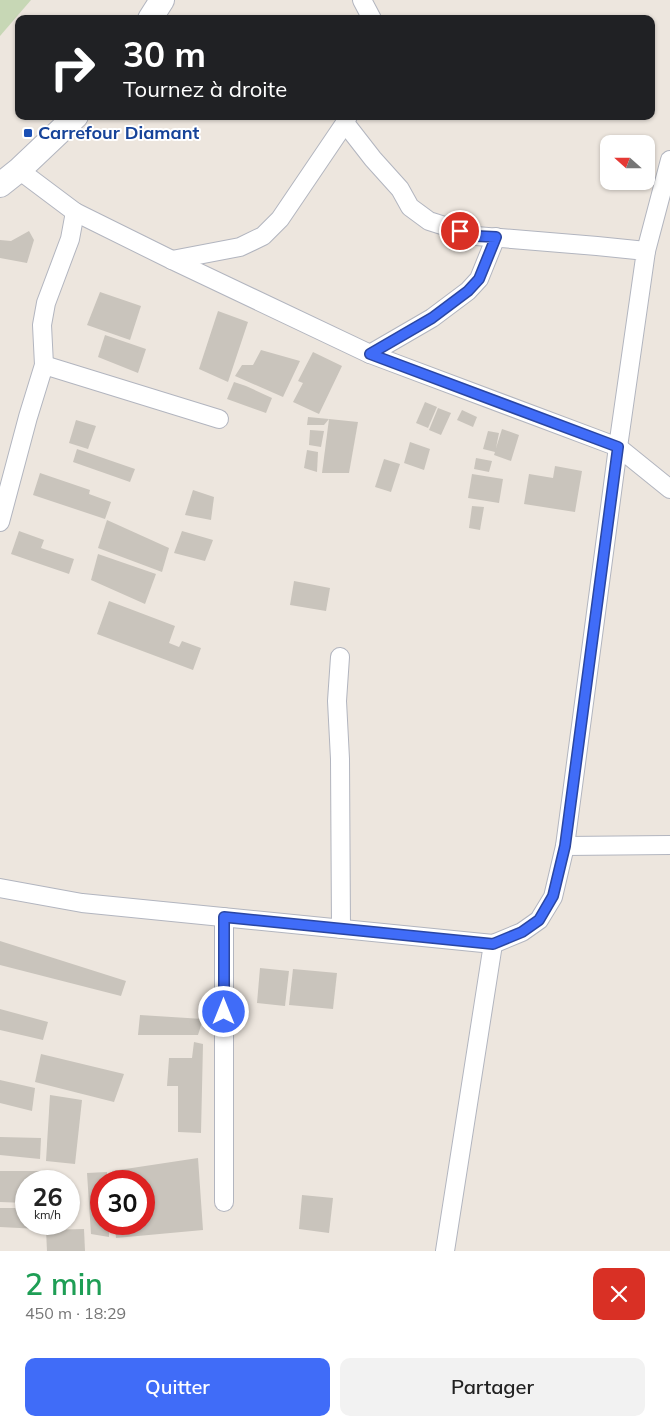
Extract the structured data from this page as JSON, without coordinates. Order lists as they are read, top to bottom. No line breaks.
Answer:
{"places":{"transit":["Carrefour Diamant"]},"north":"left","page":{"turn":["30 m","Tournez à droite"],"speed":"26 km/h","limit":"30","heading":["2 min","450 m · 18:29"],"buttons":["Quitter","Partager"]}}
